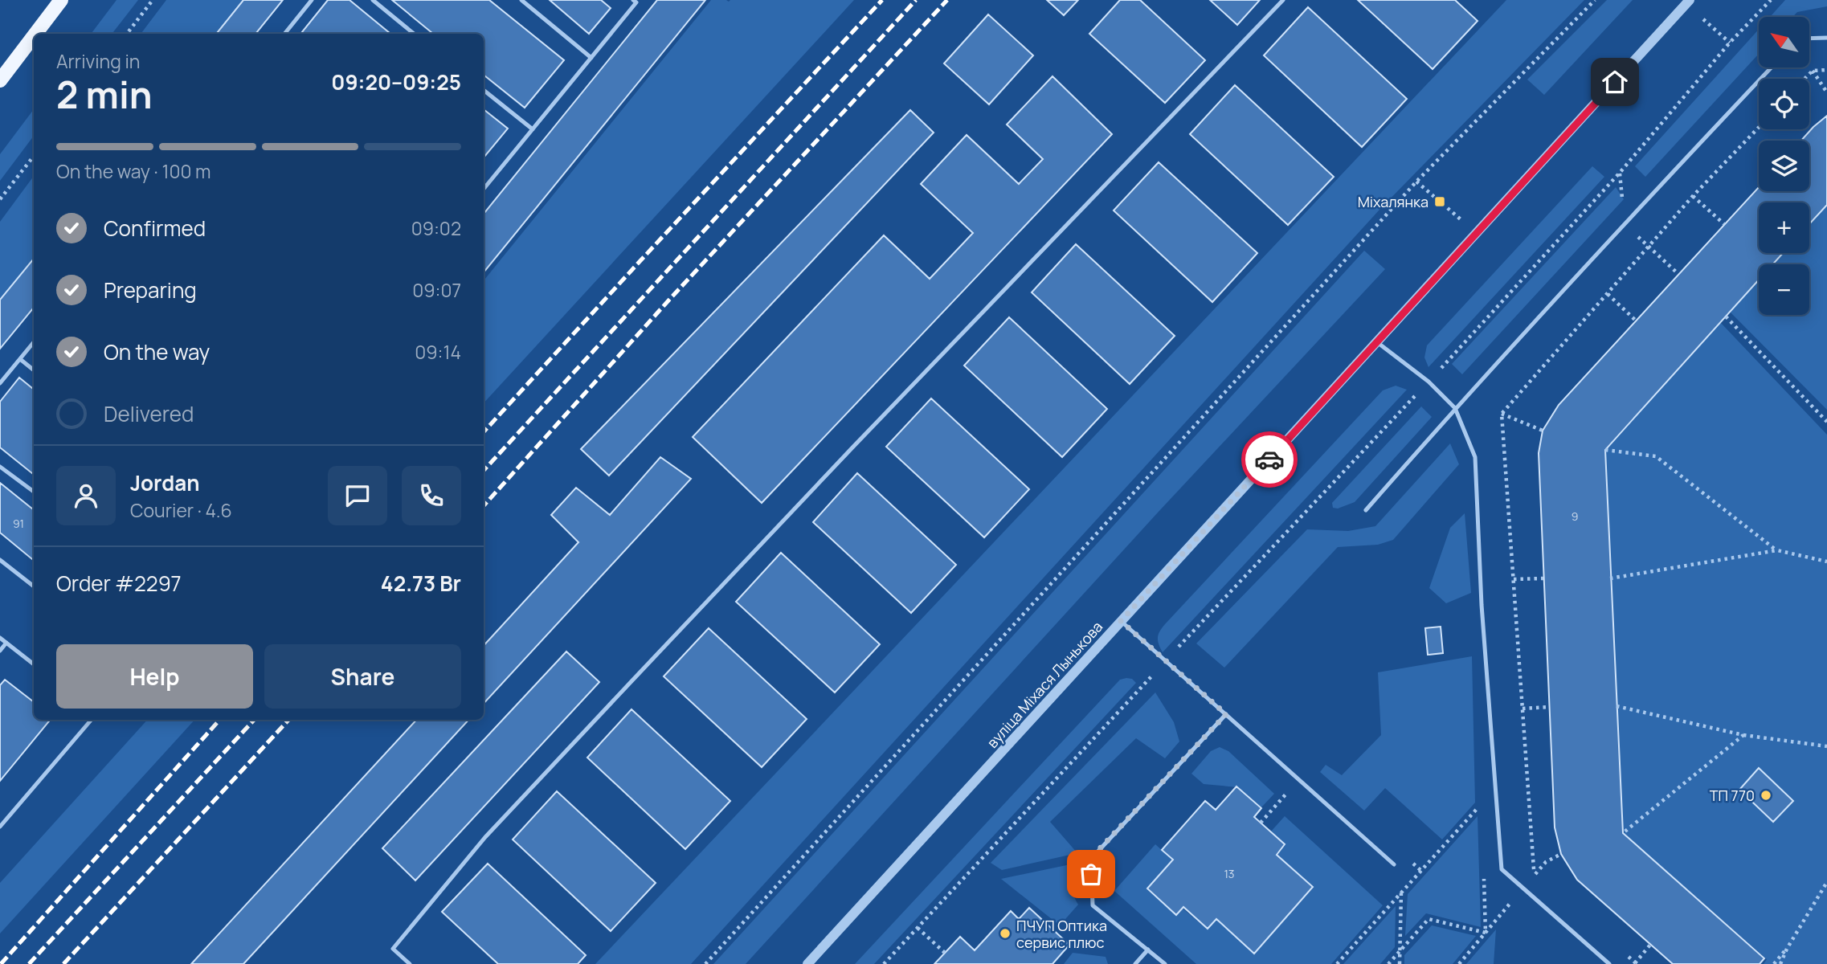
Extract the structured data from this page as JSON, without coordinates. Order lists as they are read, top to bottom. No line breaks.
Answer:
{"streets":{"street":["вуліца Міхася Лынькова"]},"places":{"transit":["Міхалянка"],"other":["ТП 770","ПЧУП Оптика сервис плюс"]},"house_numbers":["9","91","13"],"north":"top left","page":{"map_buttons":["+","−"],"heading":["2 min","Arriving in","09:20–09:25"],"panel":["Jordan","Courier · 4.6","Order #2297","42.73 Br"],"bar":"On the way · 100 m","list":[["Confirmed","09:02"],["Preparing","09:07"],["On the way","09:14"],"Delivered"],"buttons":["Help","Share"]}}
